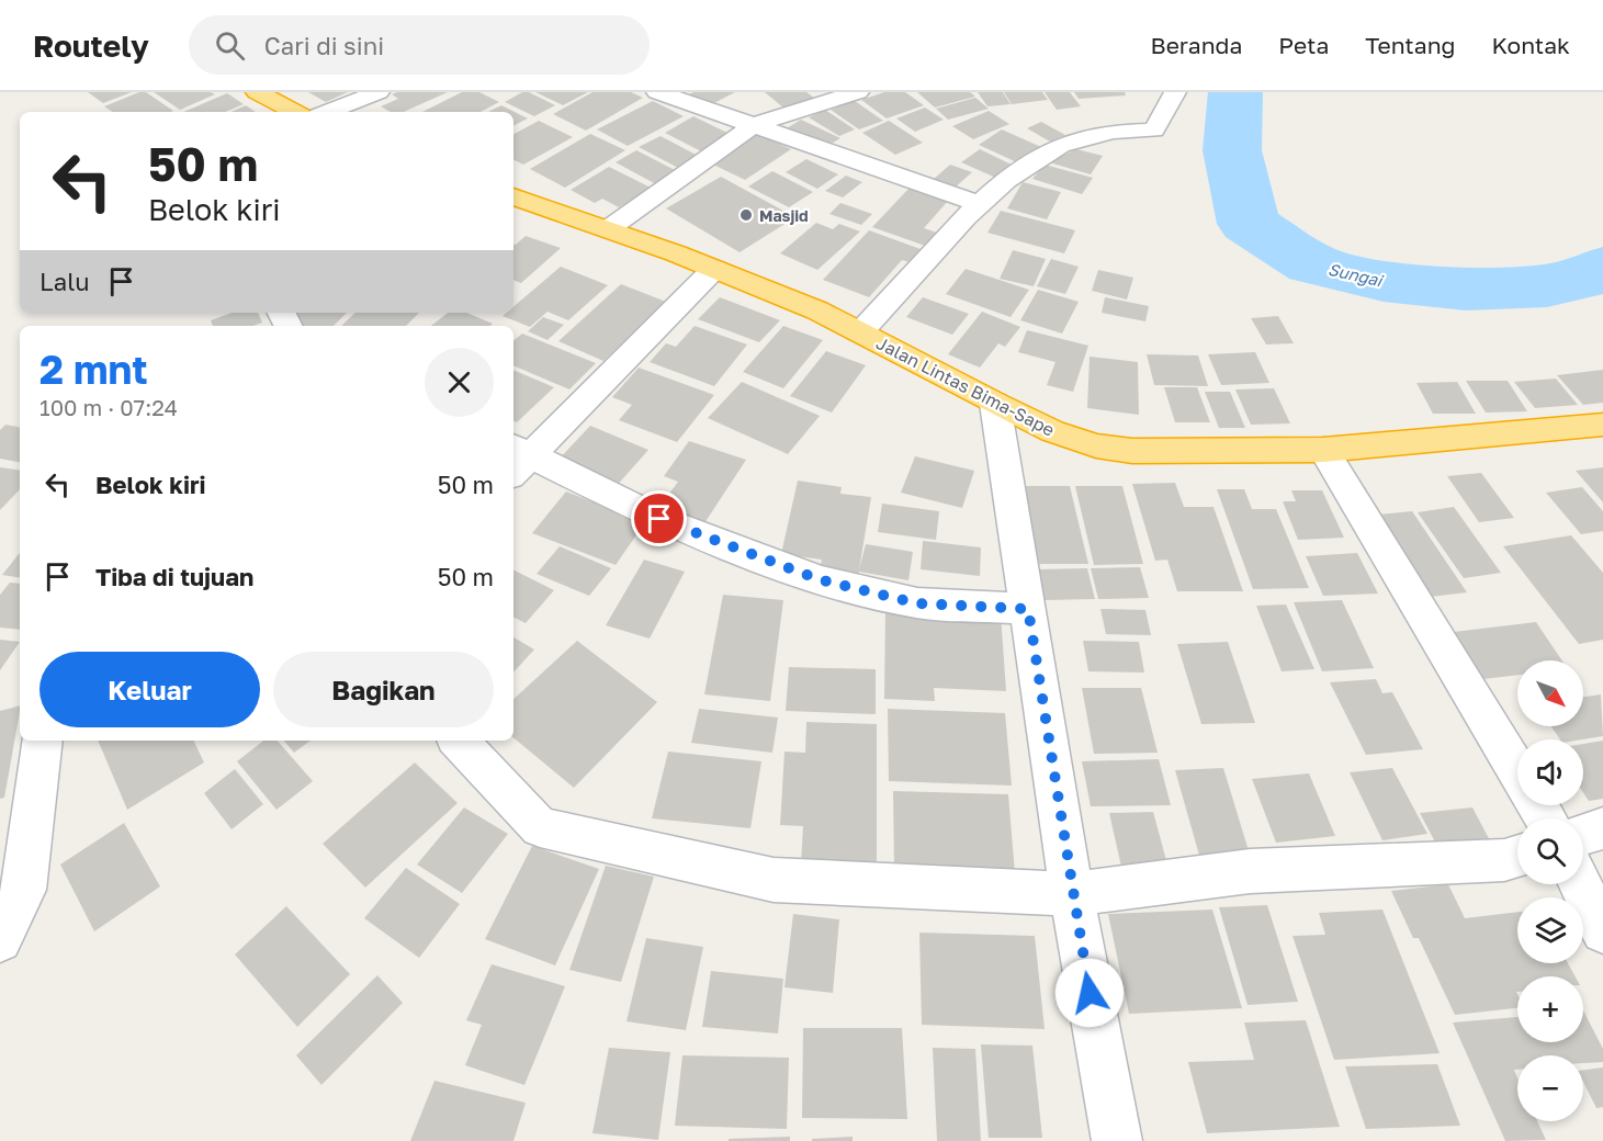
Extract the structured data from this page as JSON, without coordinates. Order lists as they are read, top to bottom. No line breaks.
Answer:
{"streets":{"highway":["Jalan Lintas Bima-Sape"]},"water":["Sungai"],"places":["Masjid"],"north":"bottom right","page":{"header":"Routely","search":"Cari di sini","nav":["Beranda","Peta","Tentang","Kontak"],"turn":["50 m","Belok kiri"],"then":"Lalu","heading":["2 mnt","100 m · 07:24"],"list":[{"name":"Belok kiri","value":"50 m"},{"name":"Tiba di tujuan","value":"50 m"}],"buttons":["Keluar","Bagikan"],"map_buttons":["+","−"]}}
